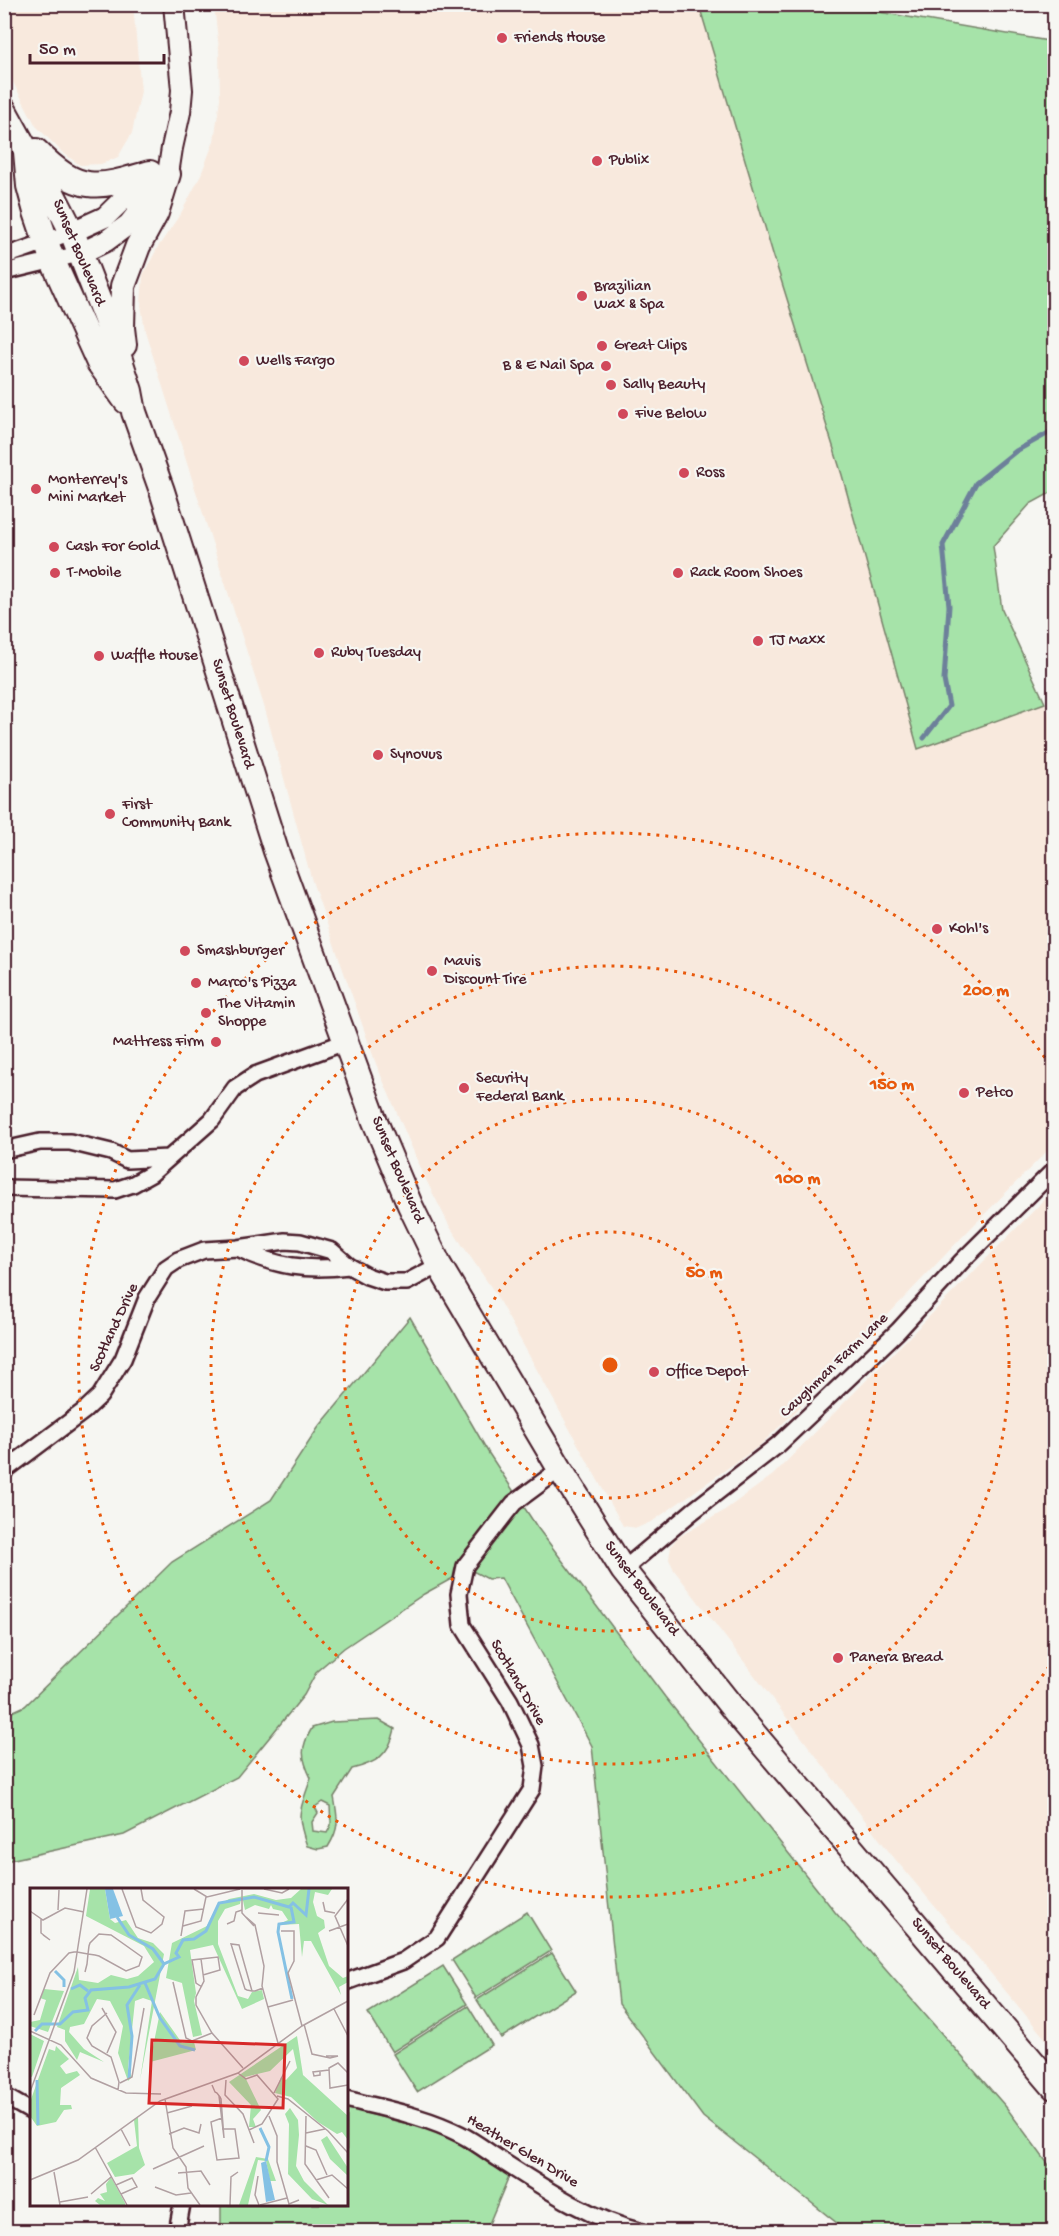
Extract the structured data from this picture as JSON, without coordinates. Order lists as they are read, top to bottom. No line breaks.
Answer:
{"streets":{"main road":["Sunset Boulevard"],"street":["Scotland Drive","Caughman Farm Lane","Heather Glen Drive"]},"crossings":[["Sunset Boulevard","Scotland Drive"],["Sunset Boulevard","Caughman Farm Lane"]],"places":["Friends House","Publix","Brazilian Wax & Spa","Great Clips","Wells Fargo","B & E Nail Spa","Sally Beauty","Five Below","Ross","Monterrey's Mini Market","Cash For Gold","T-Mobile","Rack Room Shoes","TJ Maxx","Ruby Tuesday","Waffle House","Synovus","First Community Bank","Kohl's","Smashburger","Mavis Discount Tire","Marco's Pizza","The Vitamin Shoppe","Mattress Firm","Security Federal Bank","Petco","Office Depot","Panera Bread"],"scale_bar":"50 m","rings":["200 m","150 m","100 m","50 m"]}
